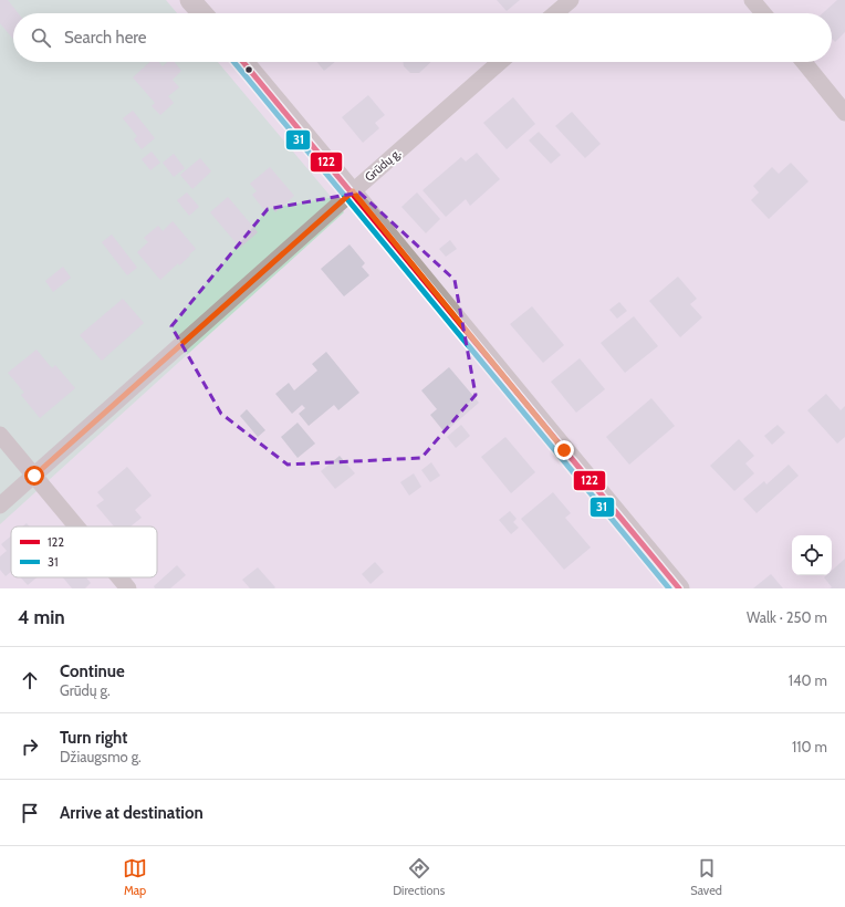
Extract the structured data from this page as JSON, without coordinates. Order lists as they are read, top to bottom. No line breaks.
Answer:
{"streets":{"street":["Grūdų g."]},"lines":["transit line 122","transit line 31"],"legend":["122","31"],"page":{"search":"Search here","heading":["4 min","Walk · 250 m"],"list":[["Continue","Grūdų g.","140 m"],["Turn right","Džiaugsmo g.","110 m"],"Arrive at destination"],"nav":["Map","Directions","Saved"]}}
